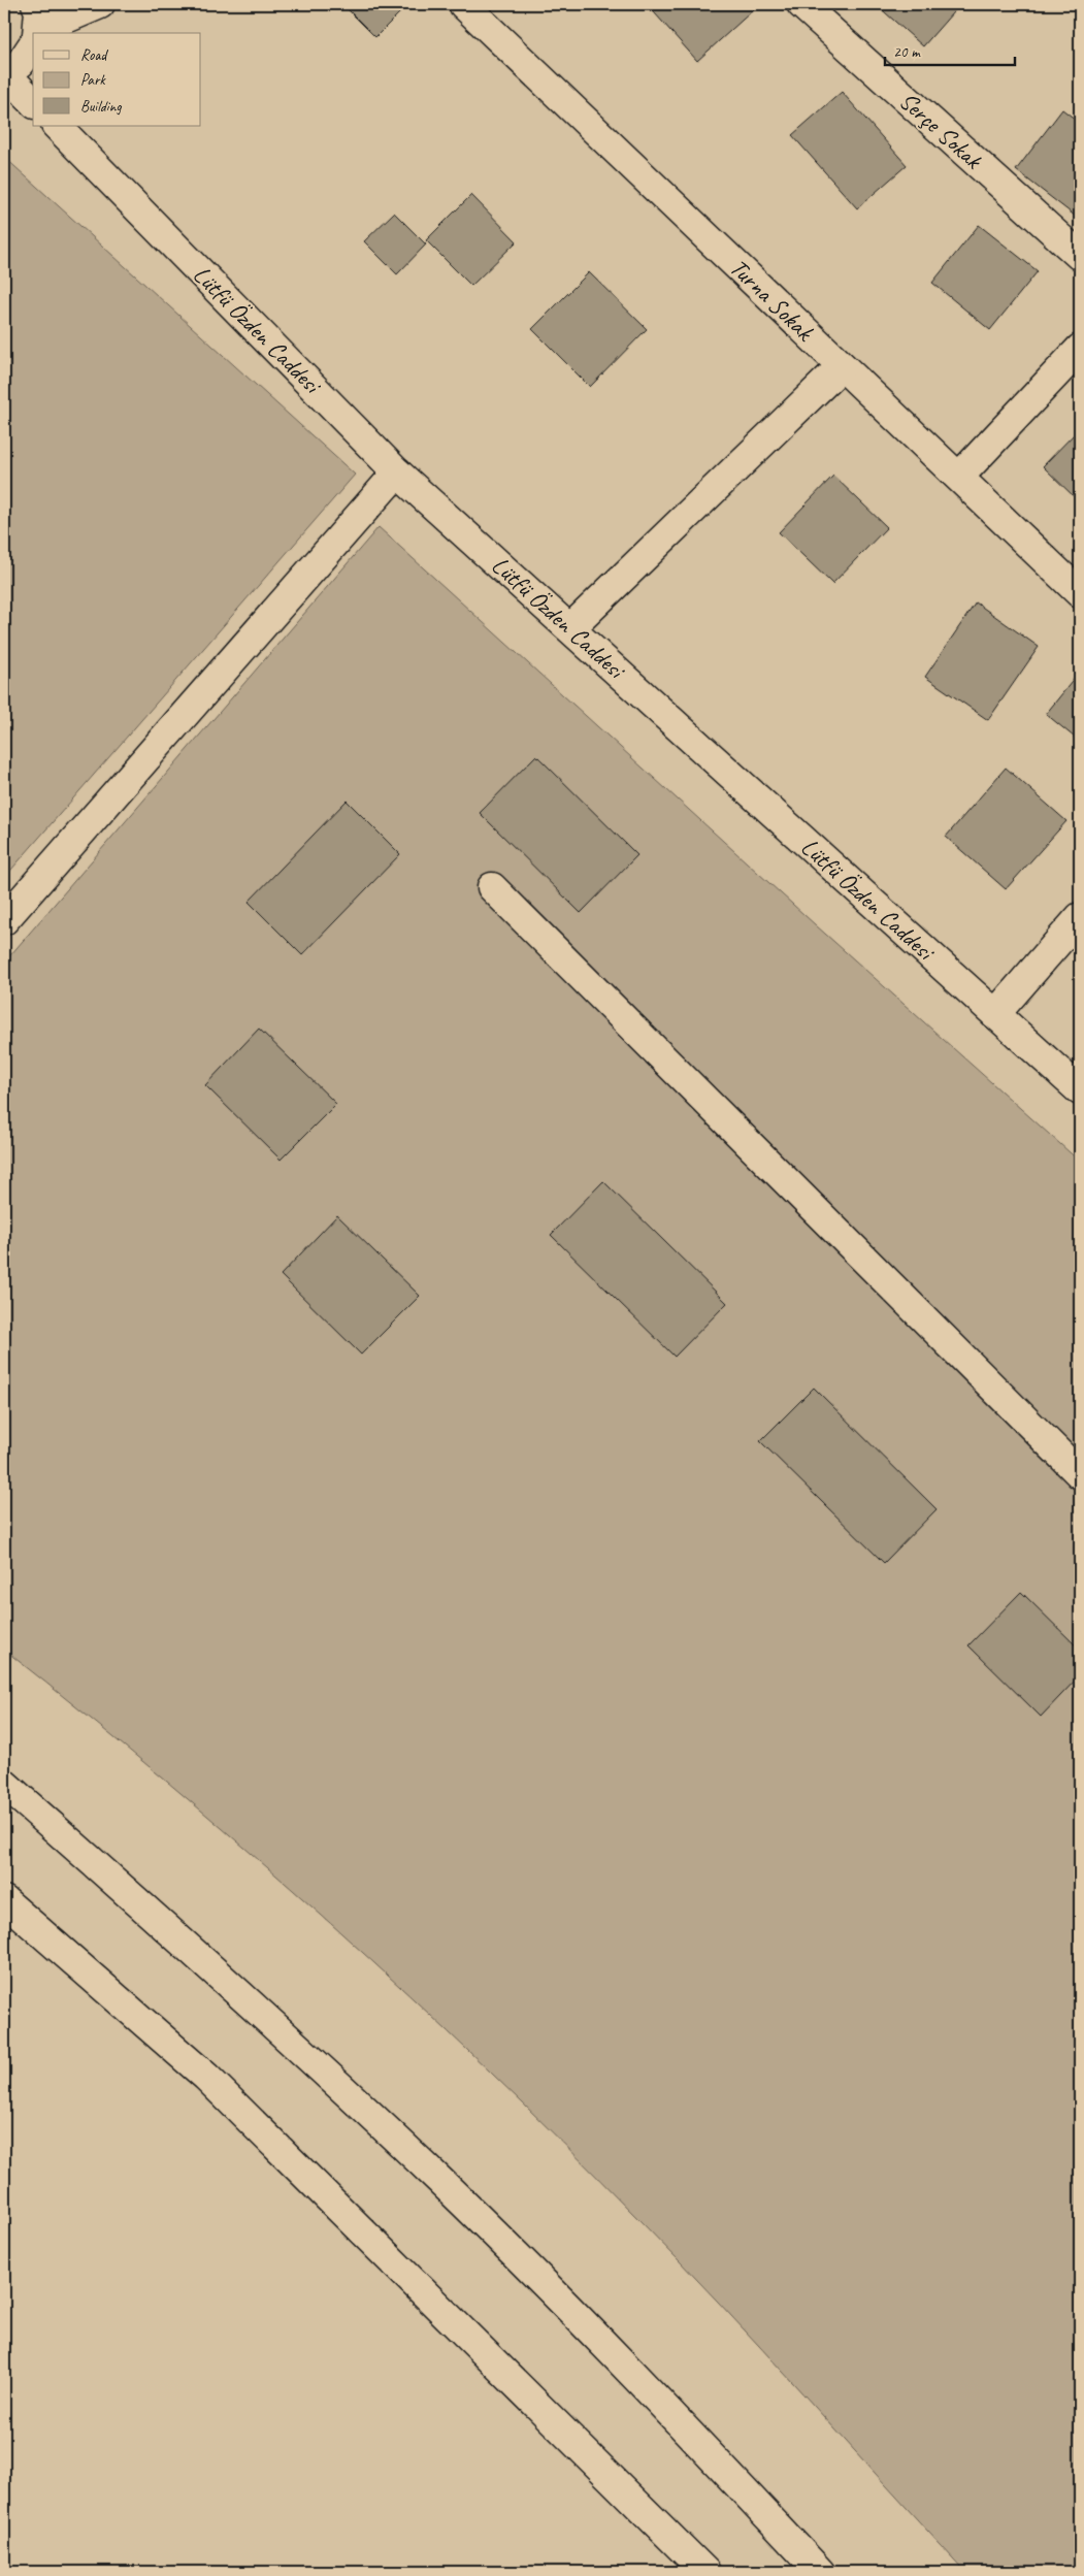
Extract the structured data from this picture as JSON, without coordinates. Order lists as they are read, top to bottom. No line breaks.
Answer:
{"streets":{"street":["Serçe Sokak","Turna Sokak","Lütfü Özden Caddesi"]},"legend":["Road","Park","Building"],"scale_bar":"20 m"}
